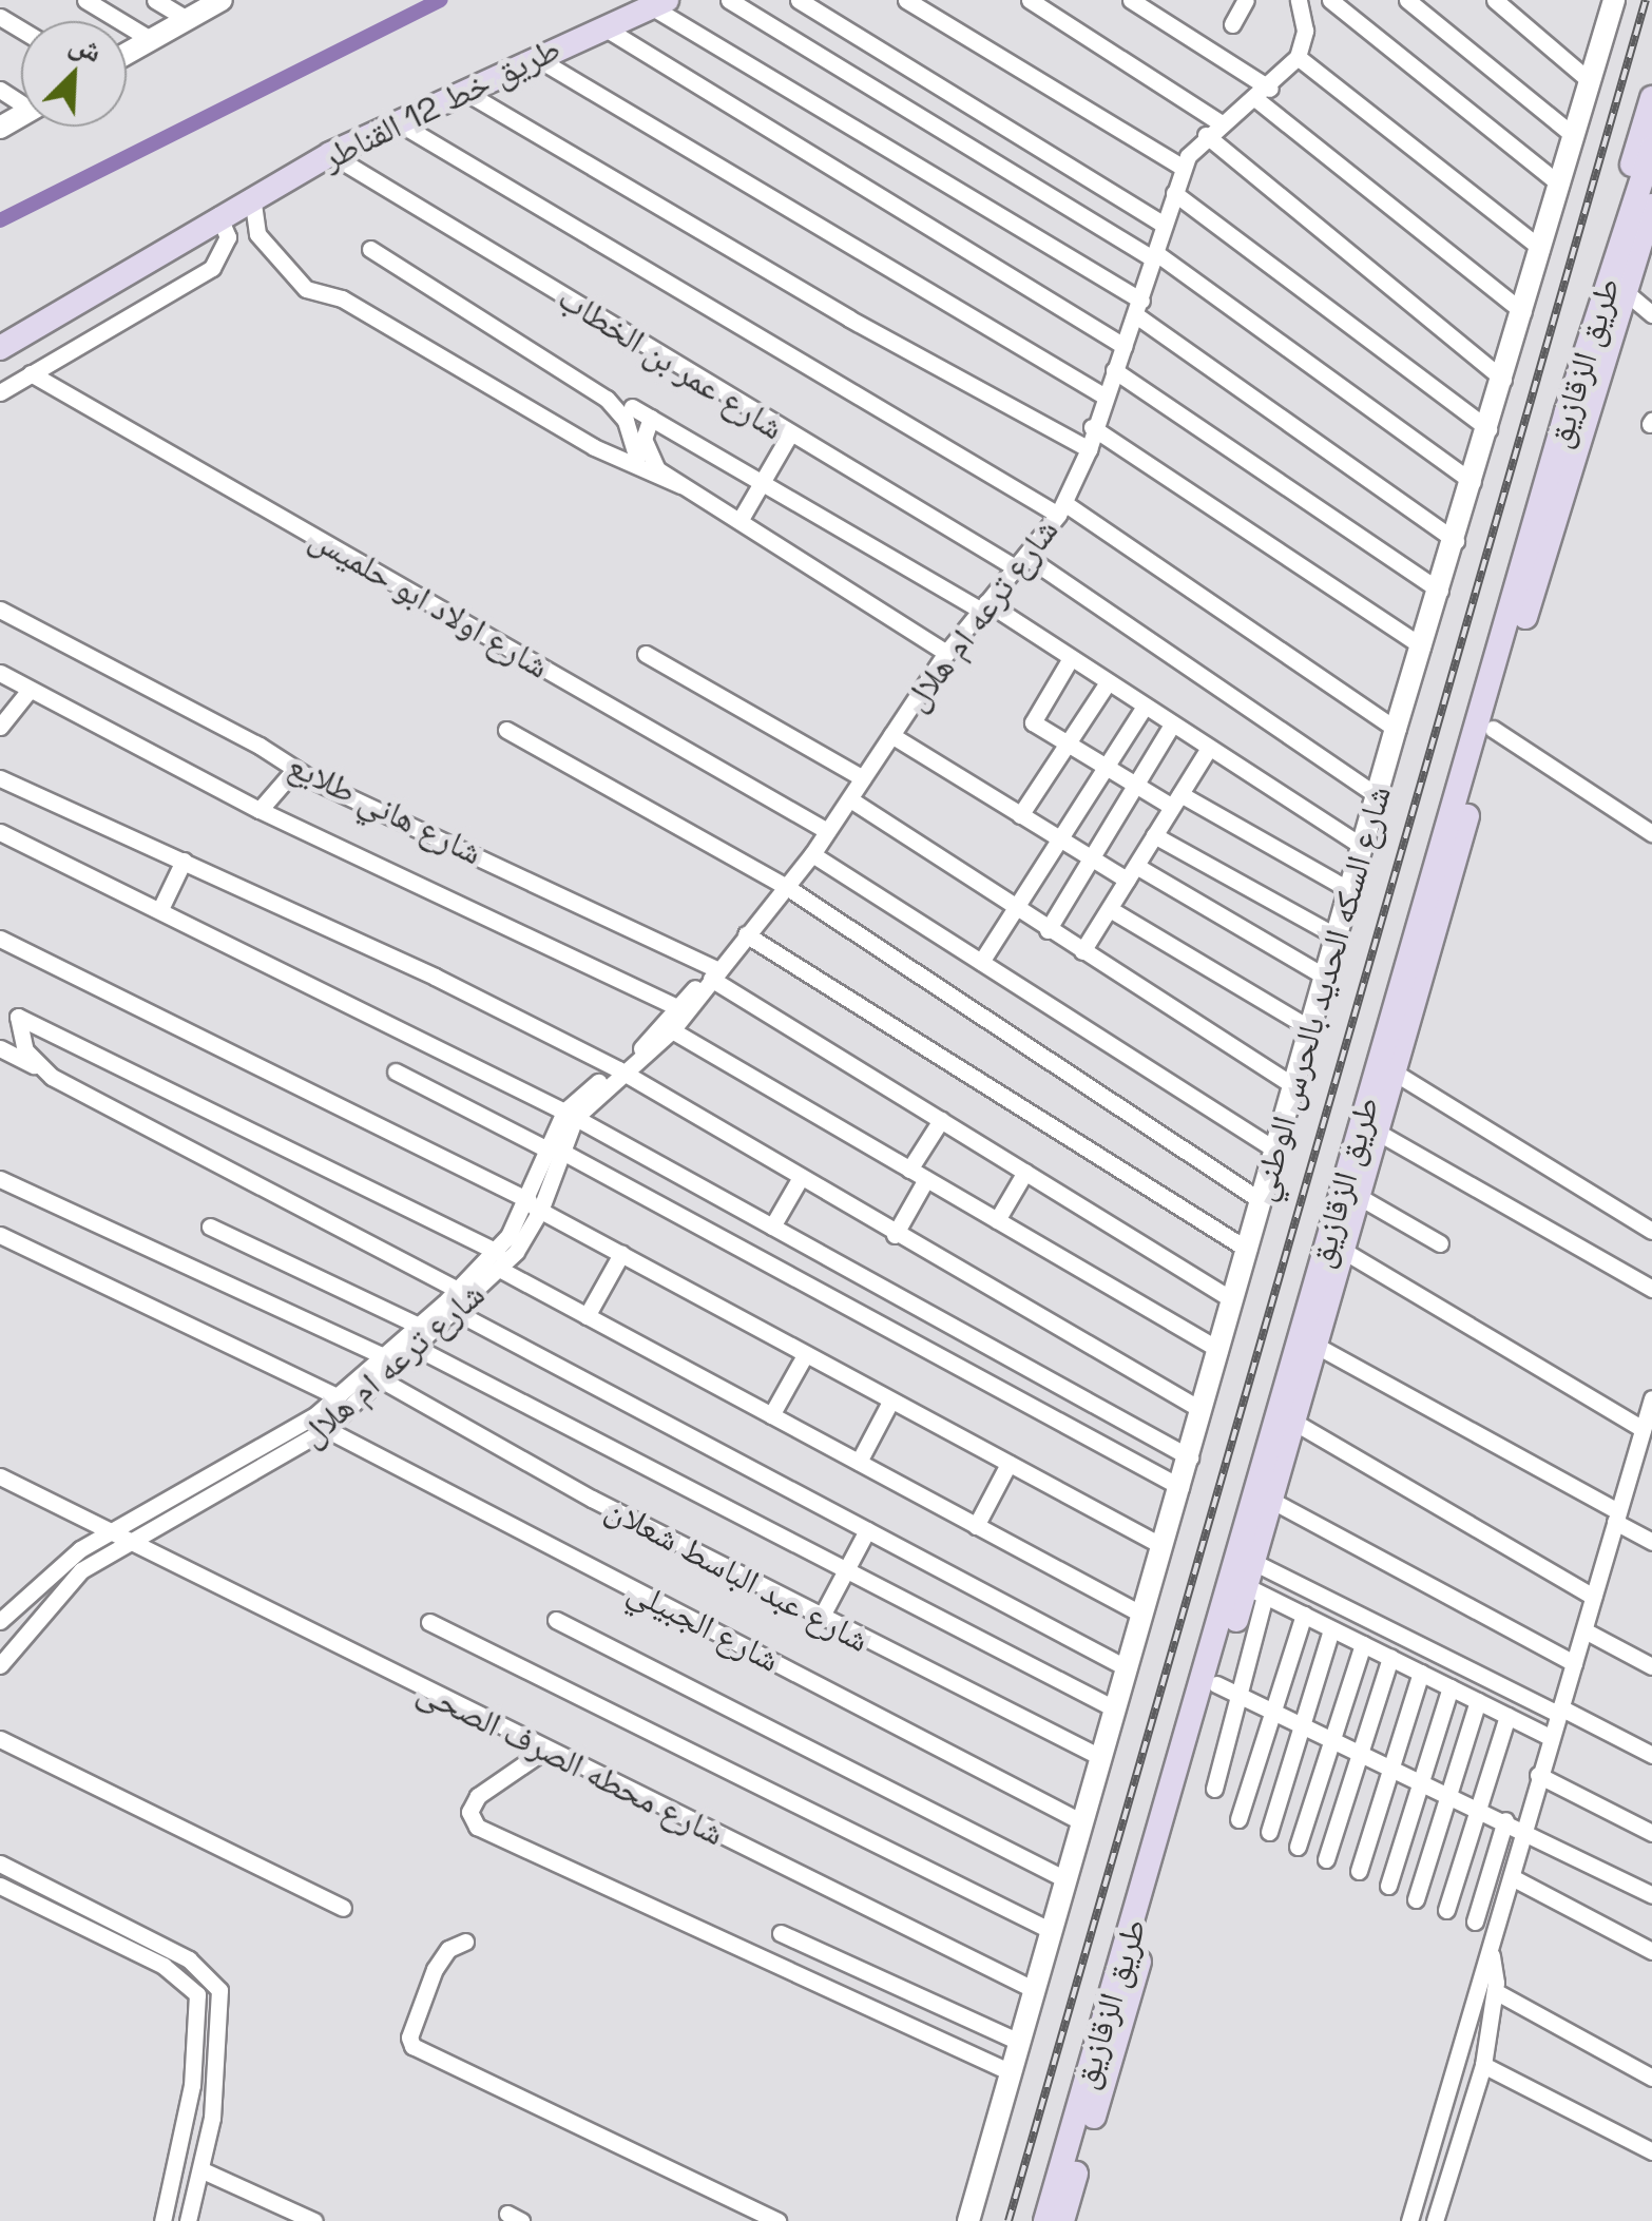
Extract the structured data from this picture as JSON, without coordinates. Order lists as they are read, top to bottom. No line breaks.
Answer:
{"streets":{"main road":["طريق خط 12 القناطر","طريق الزقازيق"],"street":["شارع عمر بن الخطاب","شارع اولاد ابو حلميس","شارع ترعه ام هلال","شارع هاني طلايع","شارع السكه الحديد بالحرس الوطني","شارع عبد الباسط شعلان","شارع الجبيلي","شارع محطه الصرف الصحى"]},"crossings":[["طريق خط 12 القناطر","شارع عمر بن الخطاب"],["شارع عمر بن الخطاب","شارع ترعه ام هلال"],["شارع عمر بن الخطاب","شارع السكه الحديد بالحرس الوطني"],["شارع اولاد ابو حلميس","شارع ترعه ام هلال"],["شارع ترعه ام هلال","شارع هاني طلايع"],["شارع ترعه ام هلال","شارع عبد الباسط شعلان"],["شارع ترعه ام هلال","شارع الجبيلي"],["شارع ترعه ام هلال","شارع محطه الصرف الصحى"],["شارع هاني طلايع","شارع السكه الحديد بالحرس الوطني"],["شارع السكه الحديد بالحرس الوطني","شارع عبد الباسط شعلان"],["شارع السكه الحديد بالحرس الوطني","شارع الجبيلي"],["شارع السكه الحديد بالحرس الوطني","شارع محطه الصرف الصحى"]],"north":"top right"}
